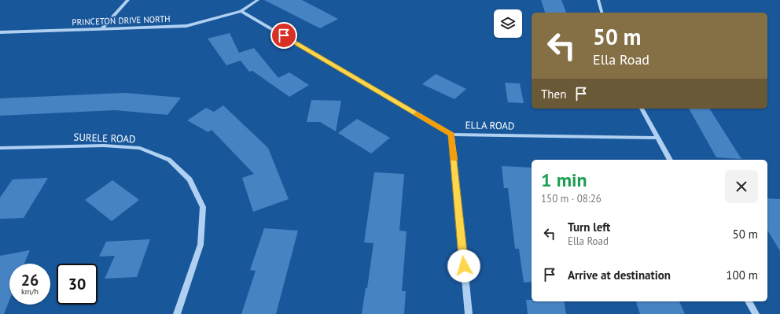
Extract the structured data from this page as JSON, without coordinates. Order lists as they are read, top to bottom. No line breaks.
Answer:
{"streets":{"street":["PRINCETON DRIVE NORTH","ELLA ROAD","SURELE ROAD"]},"crossings":[["PRINCETON DRIVE NORTH","ELLA ROAD"]],"page":{"turn":["50 m","Ella Road"],"then":"Then","heading":["1 min","150 m · 08:26"],"list":[{"name":"Turn left","note":"Ella Road","value":"50 m"},{"name":"Arrive at destination","value":"100 m"}],"speed":"26 km/h","limit":"30"}}
